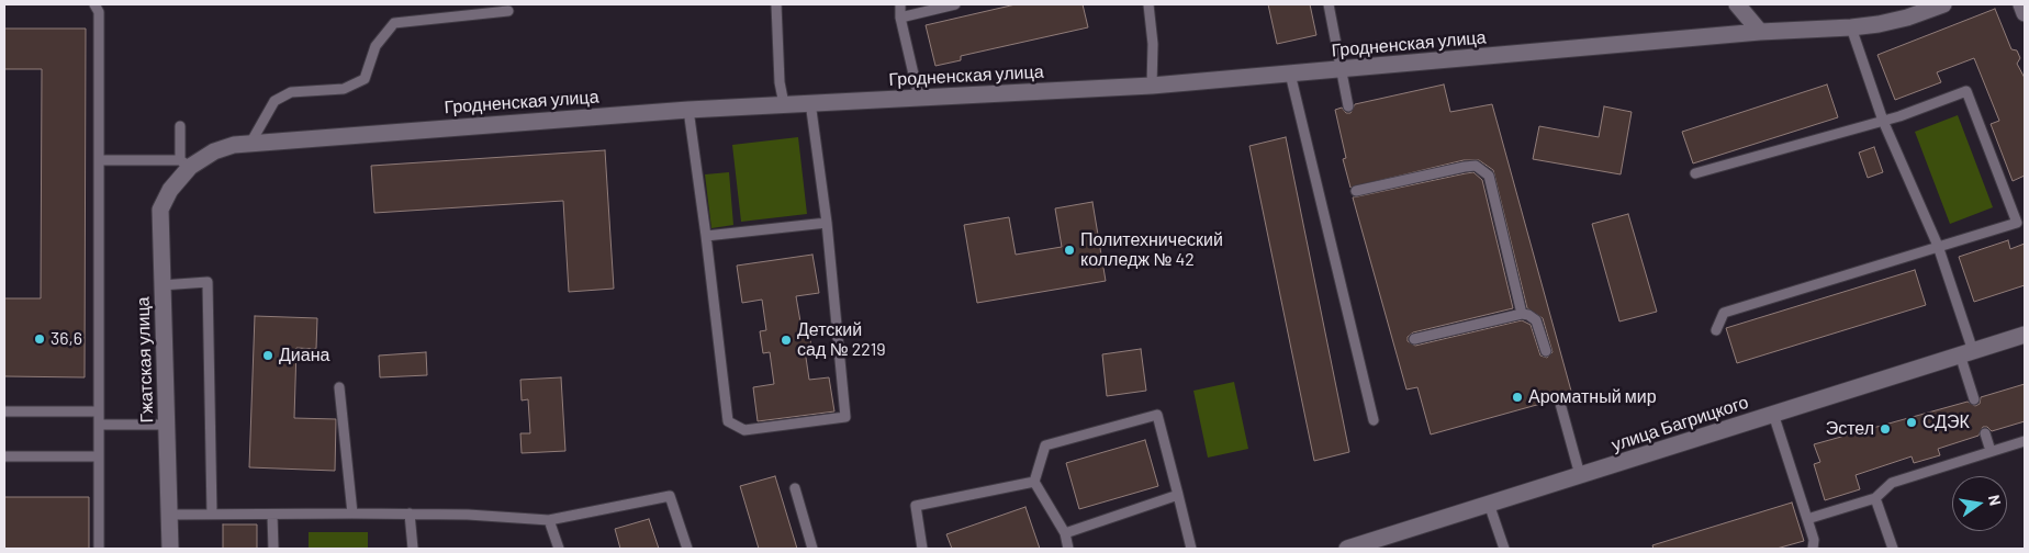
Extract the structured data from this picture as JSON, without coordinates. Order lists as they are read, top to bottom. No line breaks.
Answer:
{"streets":{"street":["Гродненская улица","Гжатская улица","улица Багрицкого"]},"crossings":[["Гродненская улица","Гжатская улица"]],"places":["Политехнический колледж № 42","36,6","Детский сад № 2219","Диана","Ароматный мир","СДЭК","Эстел"],"north":"right"}
